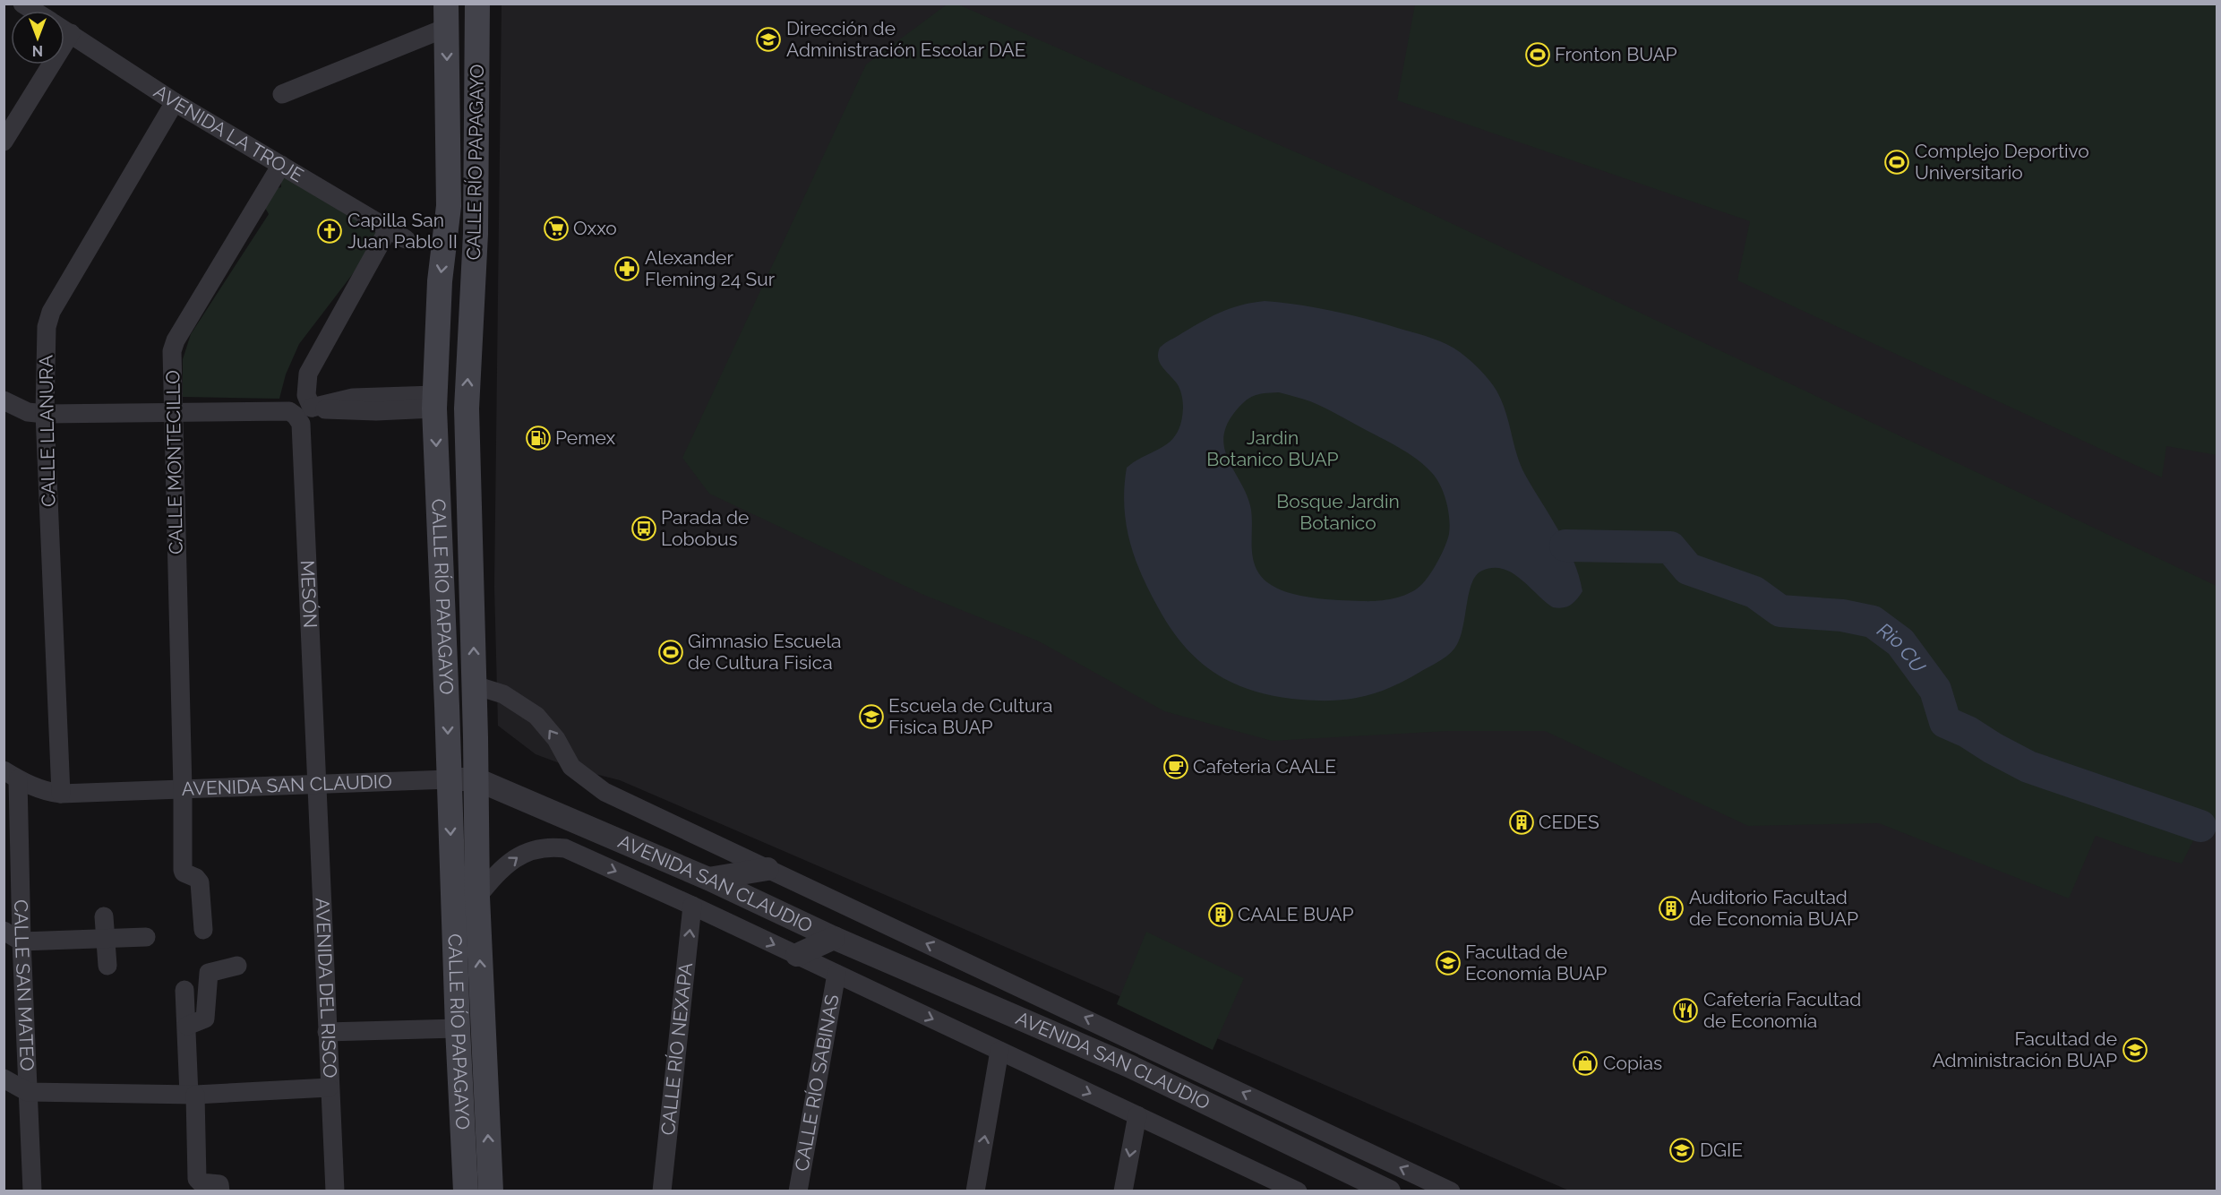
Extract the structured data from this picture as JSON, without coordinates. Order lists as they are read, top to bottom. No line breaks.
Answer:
{"streets":{"main road":["CALLE RÍO PAPAGAYO"],"street":["AVENIDA LA TROJE","CALLE LLANURA","CALLE MONTECILLO","MESÓN","AVENIDA SAN CLAUDIO","CALLE SAN MATEO","AVENIDA DEL RISCO","CALLE RÍO NEXAPA","CALLE RÍO SABINAS"]},"crossings":[["AVENIDA LA TROJE","CALLE LLANURA"],["AVENIDA LA TROJE","CALLE MONTECILLO"],["CALLE RÍO PAPAGAYO","AVENIDA SAN CLAUDIO"],["CALLE LLANURA","AVENIDA SAN CLAUDIO"],["CALLE MONTECILLO","MESÓN"],["CALLE MONTECILLO","AVENIDA SAN CLAUDIO"],["MESÓN","AVENIDA SAN CLAUDIO"],["MESÓN","AVENIDA DEL RISCO"],["AVENIDA SAN CLAUDIO","CALLE SAN MATEO"],["AVENIDA SAN CLAUDIO","AVENIDA DEL RISCO"],["AVENIDA SAN CLAUDIO","CALLE RÍO NEXAPA"],["AVENIDA SAN CLAUDIO","CALLE RÍO SABINAS"]],"one_way":["CALLE RÍO NEXAPA"],"water":["Rio CU"],"parks":["Jardin Botanico BUAP","Bosque Jardin Botanico"],"places":{"school or university":["Dirección de Administración Escolar DAE","Escuela de Cultura Fisica BUAP","Facultad de Economía BUAP","Facultad de Administración BUAP","DGIE"],"sports":["Fronton BUAP","Complejo Deportivo Universitario","Gimnasio Escuela de Cultura Fisica"],"supermarket":["Oxxo"],"church":["Capilla San Juan Pablo II"],"pharmacy":["Alexander Fleming 24 Sur"],"fuel station":["Pemex"],"bus stop":["Parada de Lobobus"],"cafe":["Cafeteria CAALE"],"building":["CEDES","Auditorio Facultad de Economia BUAP","CAALE BUAP"],"restaurant":["Cafetería Facultad de Economía"],"shop":["Copias"]},"north":"bottom"}
